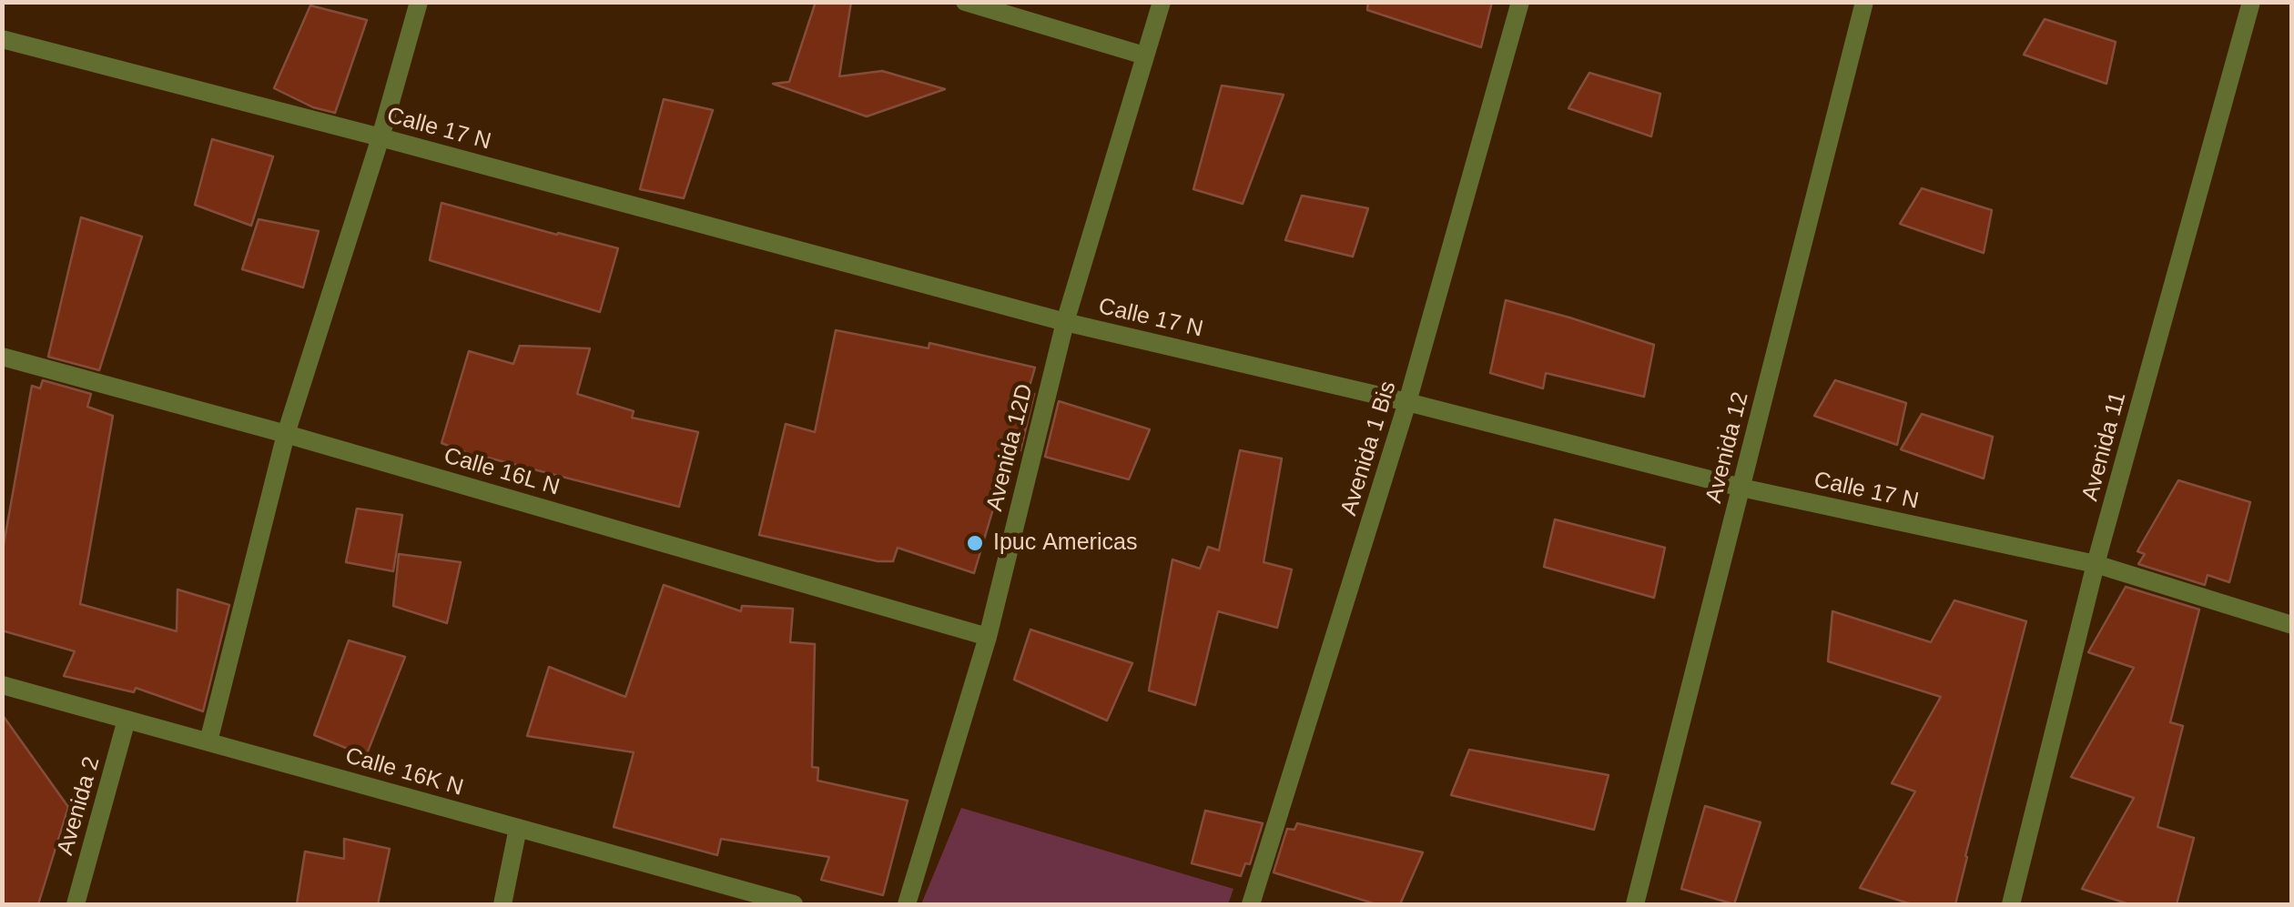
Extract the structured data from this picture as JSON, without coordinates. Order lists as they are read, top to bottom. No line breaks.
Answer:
{"streets":{"street":["Calle 17 N","Avenida 11","Avenida 12D","Avenida 12","Avenida 1 Bis","Calle 16L N","Calle 16K N","Avenida 2"]},"crossings":[["Calle 17 N","Avenida 11"],["Calle 17 N","Avenida 12D"],["Calle 17 N","Avenida 12"],["Calle 17 N","Avenida 1 Bis"],["Avenida 12D","Calle 16L N"],["Calle 16K N","Avenida 2"]],"places":["Ipuc Americas"]}
